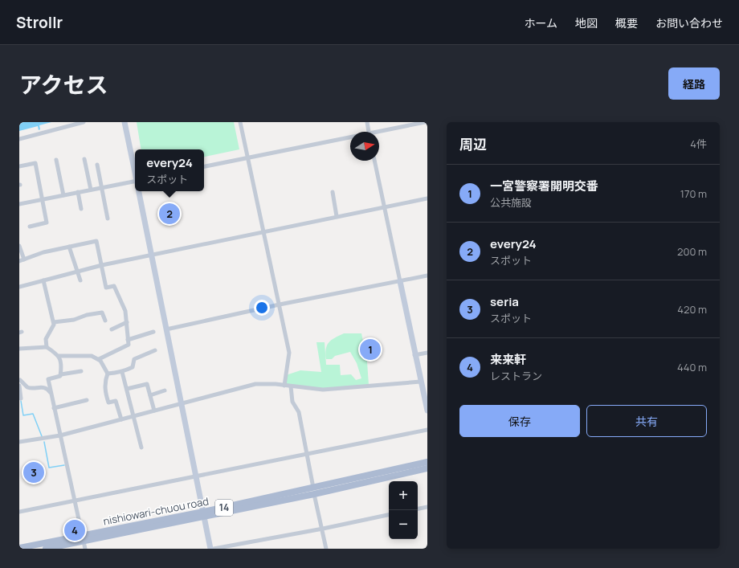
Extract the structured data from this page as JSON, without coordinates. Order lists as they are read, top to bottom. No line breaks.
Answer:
{"streets":{"main road":["14","nishiowari-chuou road"]},"north":"right","page":{"header":"Strollr","nav":["ホーム","地図","概要","お問い合わせ"],"title":"アクセス","buttons":["経路",["保存","共有"]],"heading":["周辺","4件"],"popup":["every24","スポット"],"list":[{"mark":"1","name":"一宮警察署開明交番","note":"公共施設","value":"170 m"},{"mark":"2","name":"every24","note":"スポット","value":"200 m"},{"mark":"3","name":"seria","note":"スポット","value":"420 m"},{"mark":"4","name":"来来軒","note":"レストラン","value":"440 m"}],"pins":["2","1","3","4"],"map_buttons":["+","−"]}}
